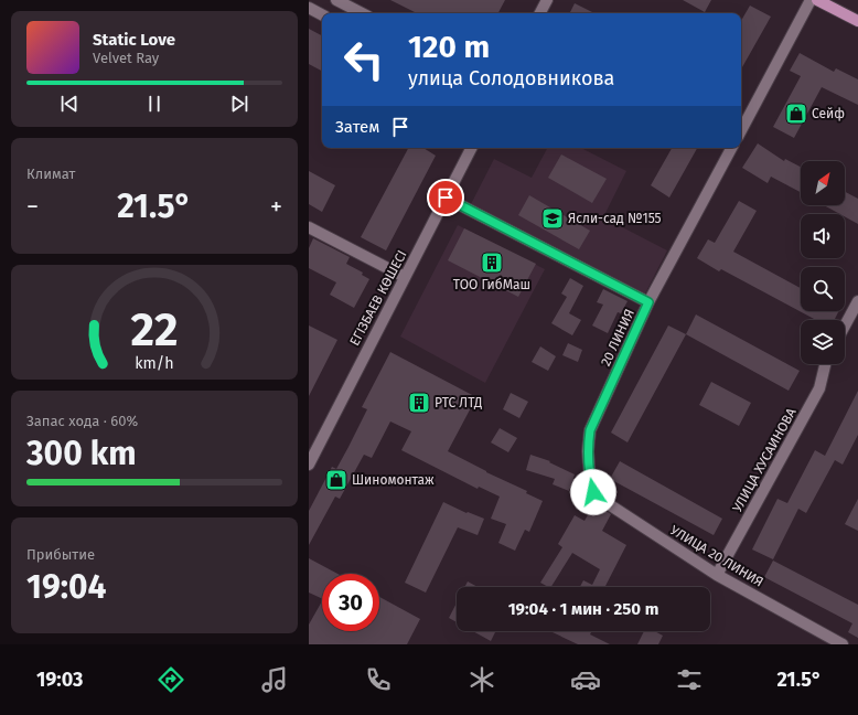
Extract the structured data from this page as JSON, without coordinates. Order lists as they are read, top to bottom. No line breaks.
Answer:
{"streets":{"street":["ЕГІЗБАЕВ КӨШЕСІ","20 ЛИНИЯ","УЛИЦА ХУСАИНОВА","УЛИЦА 20 ЛИНИЯ"]},"crossings":[["20 ЛИНИЯ","УЛИЦА 20 ЛИНИЯ"],["УЛИЦА ХУСАИНОВА","УЛИЦА 20 ЛИНИЯ"]],"places":{"shop":["Сейф","Шиномонтаж"],"school or university":["Ясли-сад №155"],"building":["ТОО ГибМаш","РТС ЛТД"]},"north":"top right","page":{"turn":["120 m","улица Солодовникова"],"song":["Static Love","Velvet Ray"],"then":"Затем","tile":["Климат",["Запас хода · 60%","300 km"],["Прибытие","19:04"]],"heat":["−","21.5°","+"],"limit":"30","trip":"19:04 · 1 мин · 250 m","tabs":["19:03","21.5°"],"gauge":["22","km/h"]}}
